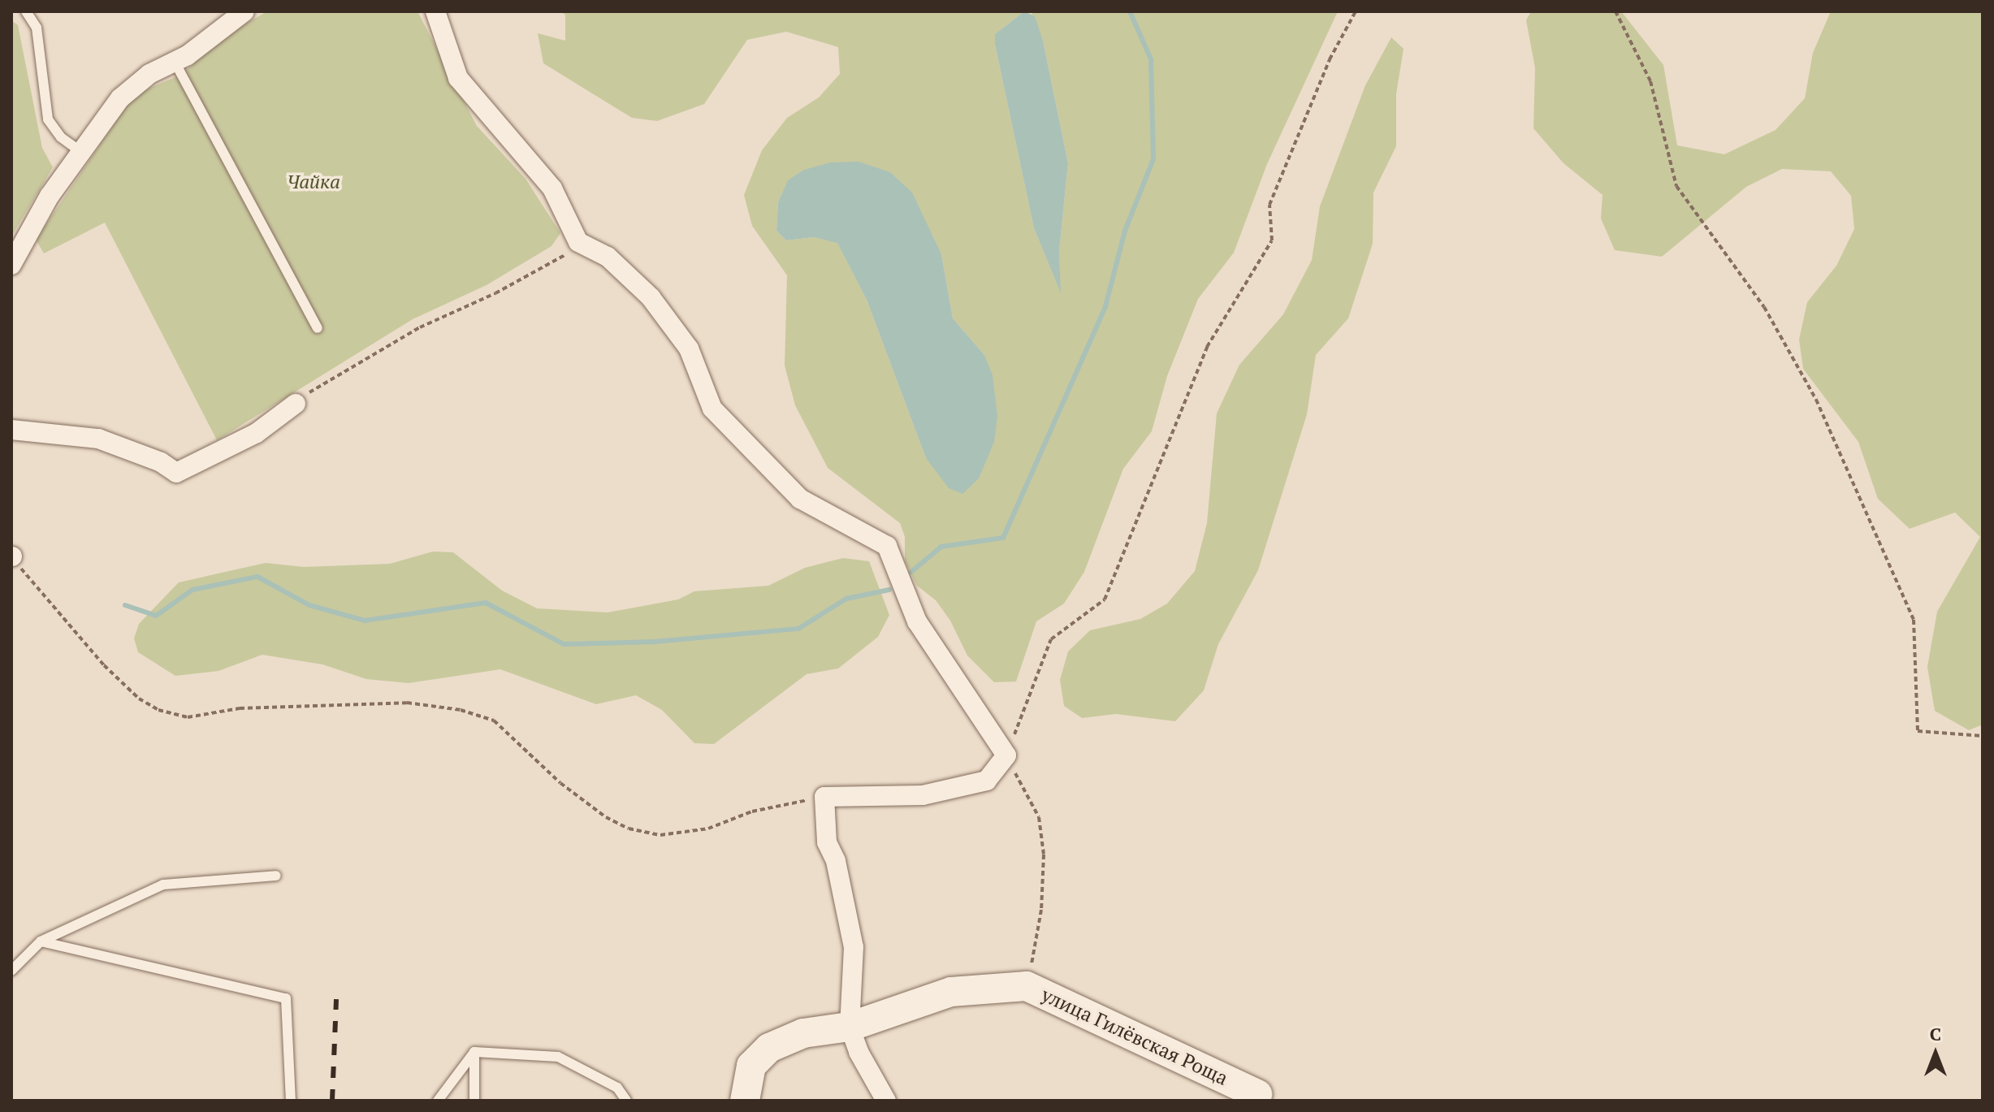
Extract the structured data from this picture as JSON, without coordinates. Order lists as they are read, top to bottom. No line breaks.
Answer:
{"streets":{"street":["улица Гилёвская Роща"]},"parks":["Чайка"],"north":"top"}
